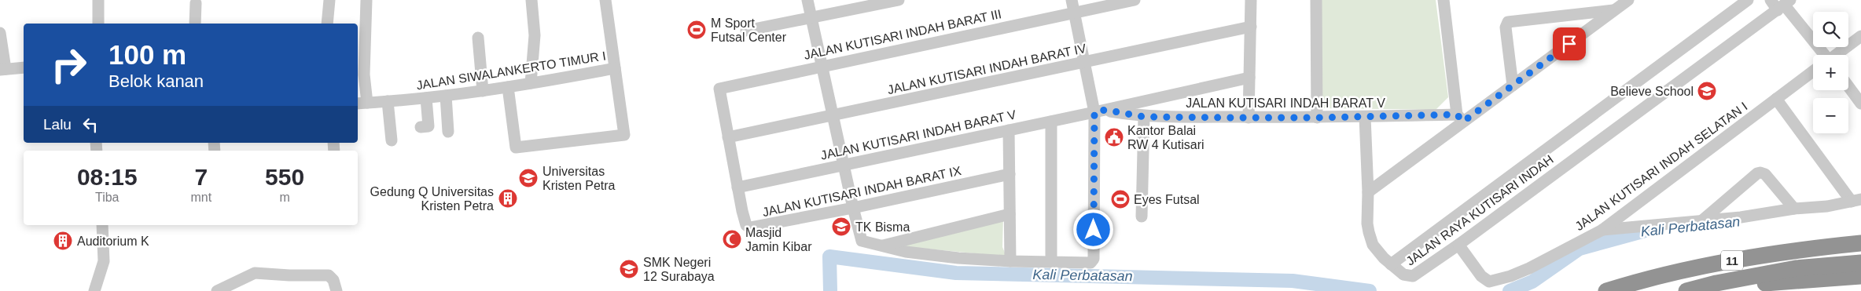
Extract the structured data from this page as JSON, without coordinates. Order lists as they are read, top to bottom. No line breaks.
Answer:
{"streets":{"highway":["11"],"street":["JALAN KUTISARI INDAH BARAT III","JALAN KUTISARI INDAH BARAT IV","JALAN SIWALANKERTO TIMUR I","JALAN KUTISARI INDAH BARAT V","JALAN KUTISARI INDAH SELATAN I","JALAN KUTISARI INDAH BARAT IX","JALAN RAYA KUTISARI INDAH"]},"crossings":[["JALAN KUTISARI INDAH BARAT III","JALAN KUTISARI INDAH BARAT IX"],["JALAN KUTISARI INDAH BARAT IV","JALAN KUTISARI INDAH BARAT IX"],["JALAN KUTISARI INDAH BARAT V","JALAN KUTISARI INDAH BARAT IX"],["JALAN KUTISARI INDAH SELATAN I","JALAN RAYA KUTISARI INDAH"]],"water":["Kali Perbatasan"],"places":{"sports":["M Sport Futsal Center","Eyes Futsal"],"school or university":["Believe School","Universitas Kristen Petra","TK Bisma","SMK Negeri 12 Surabaya"],"public building":["Kantor Balai RW 4 Kutisari"],"building":["Gedung Q Universitas Kristen Petra","Auditorium K"],"mosque":["Masjid Jamin Kibar"]},"page":{"map_buttons":["+","−"],"turn":["100 m","Belok kanan"],"then":"Lalu","eta":["08:15","Tiba","7","mnt","550","m"]}}
